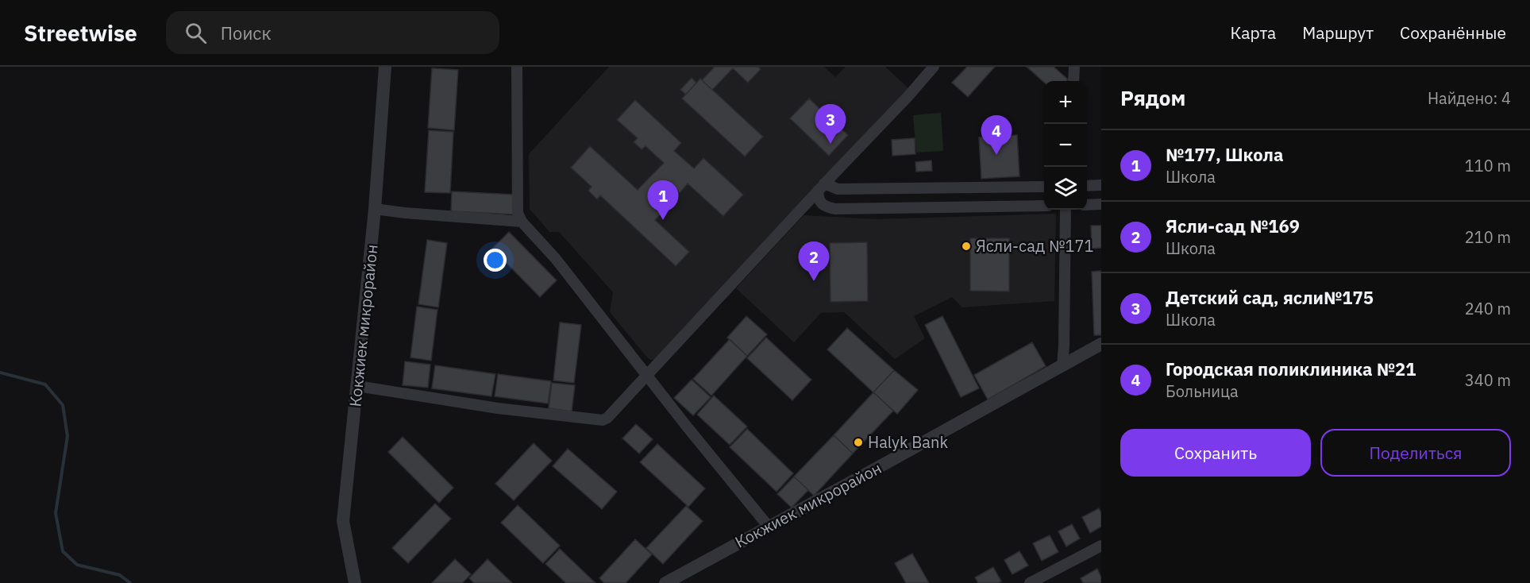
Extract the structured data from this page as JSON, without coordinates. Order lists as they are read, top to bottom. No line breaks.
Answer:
{"streets":{"street":["Кокжиек микрорайон"]},"places":["Ясли-сад №171","Halyk Bank"],"page":{"header":"Streetwise","search":"Поиск","nav":["Карта","Маршрут","Сохранённые"],"heading":["Рядом","Найдено: 4"],"map_buttons":["+","−"],"pins":["3","4","1","2"],"list":[{"mark":"1","name":"№177, Школа","note":"Школа","value":"110 m"},{"mark":"2","name":"Ясли-сад №169","note":"Школа","value":"210 m"},{"mark":"3","name":"Детский сад, ясли№175","note":"Школа","value":"240 m"},{"mark":"4","name":"Городская поликлиника №21","note":"Больница","value":"340 m"}],"buttons":["Сохранить","Поделиться"]}}
